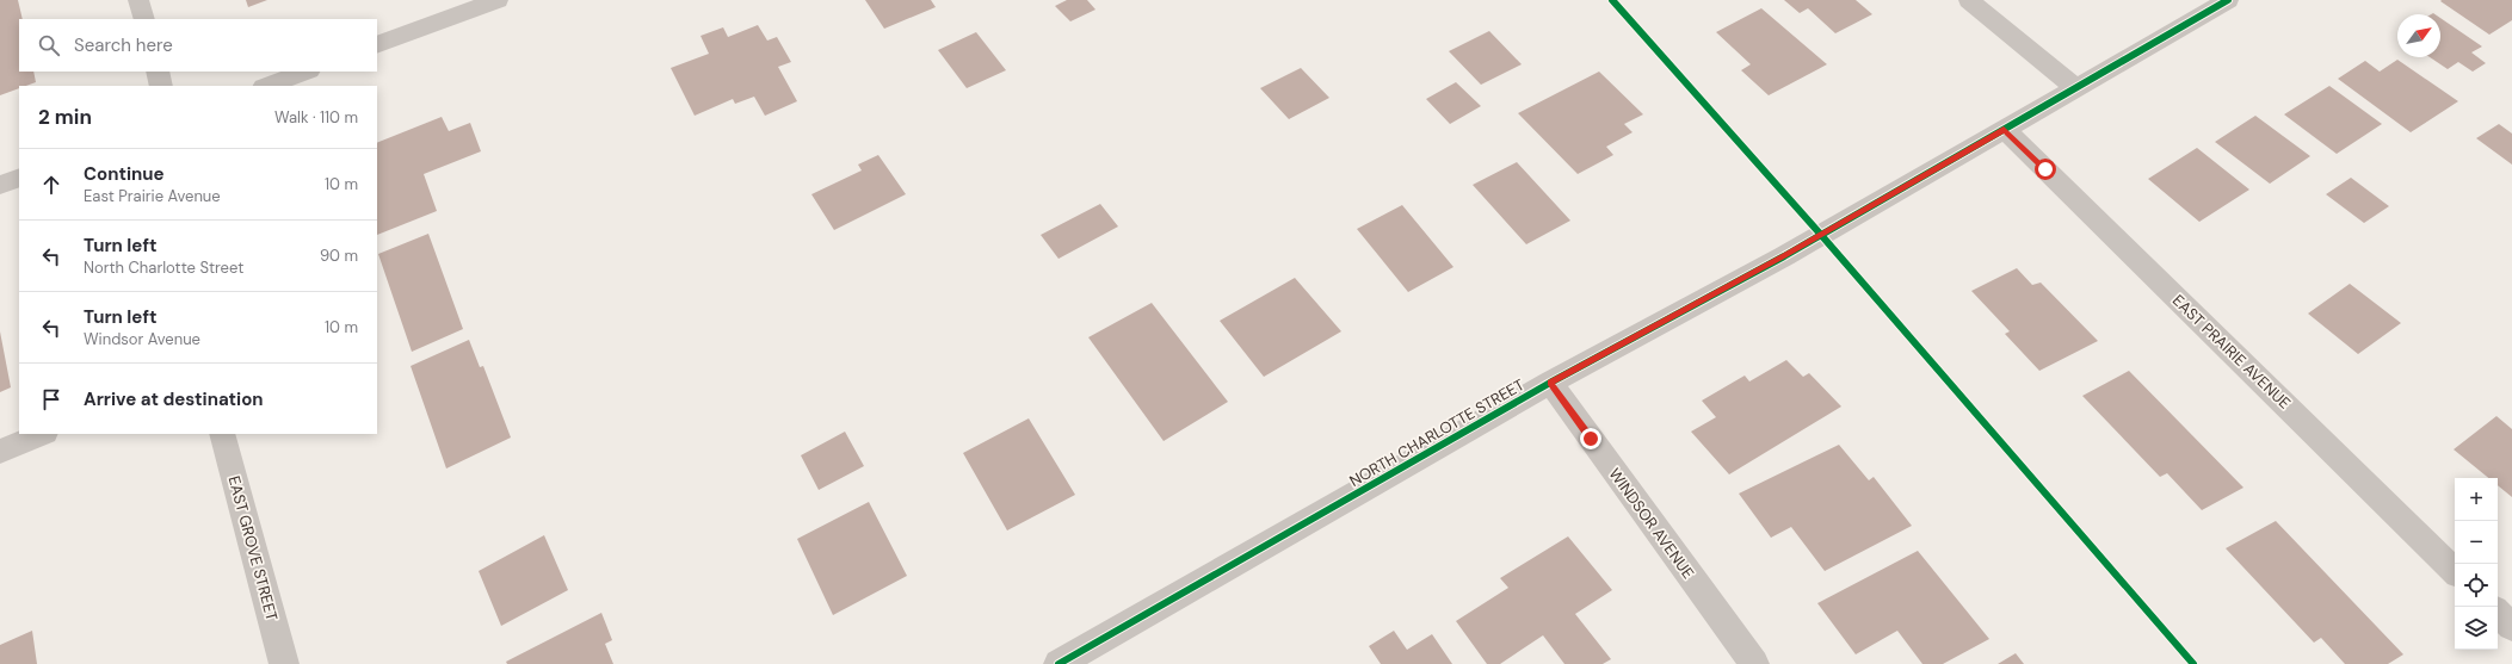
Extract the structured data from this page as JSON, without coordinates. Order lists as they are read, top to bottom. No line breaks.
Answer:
{"streets":{"street":["EAST PRAIRIE AVENUE","NORTH CHARLOTTE STREET","WINDSOR AVENUE","EAST GROVE STREET"]},"crossings":[["EAST PRAIRIE AVENUE","NORTH CHARLOTTE STREET"],["NORTH CHARLOTTE STREET","WINDSOR AVENUE"]],"north":"top right","page":{"search":"Search here","heading":["2 min","Walk · 110 m"],"list":[["Continue","East Prairie Avenue","10 m"],["Turn left","North Charlotte Street","90 m"],["Turn left","Windsor Avenue","10 m"],"Arrive at destination"],"map_buttons":["+","−"]}}
